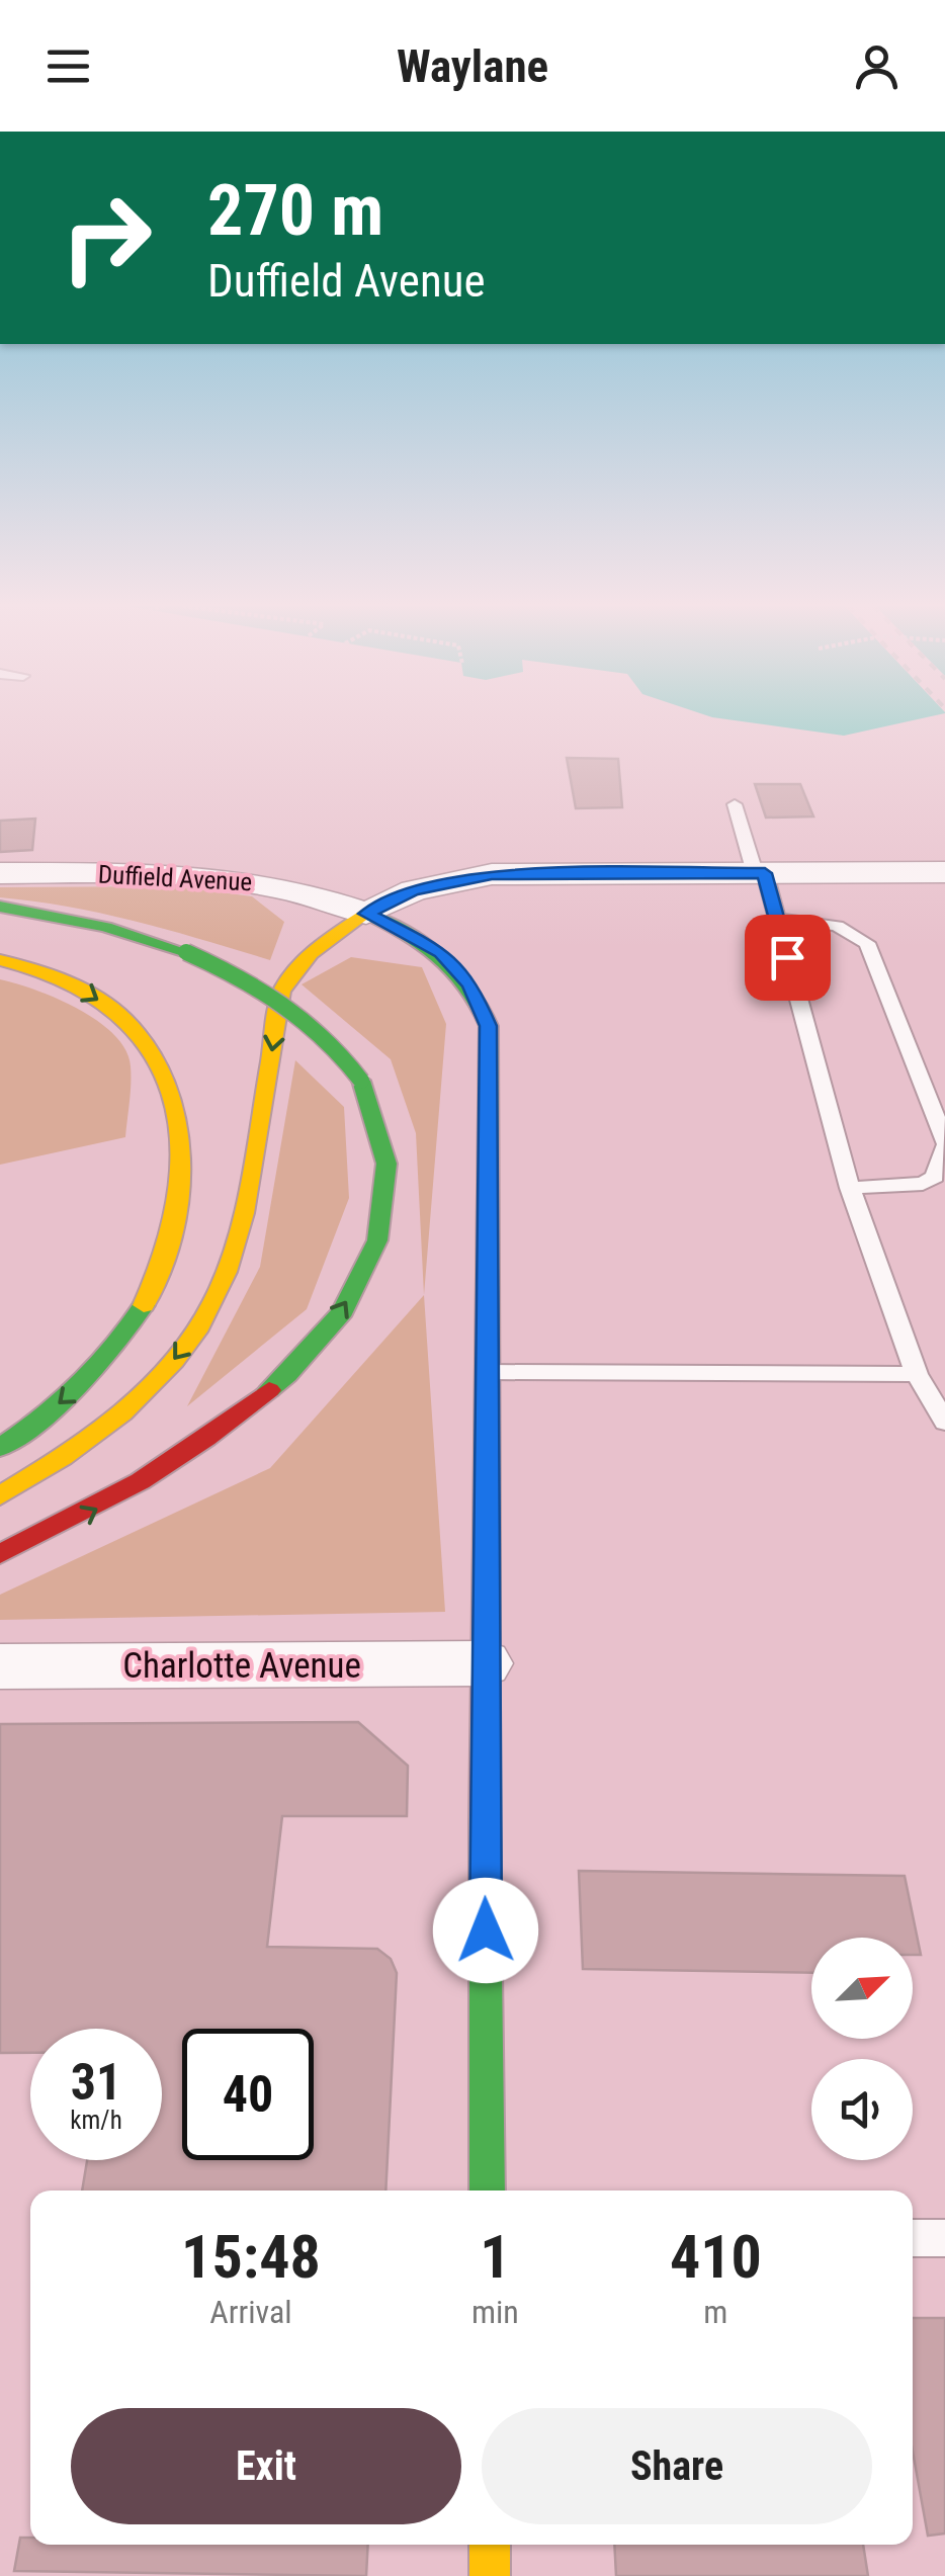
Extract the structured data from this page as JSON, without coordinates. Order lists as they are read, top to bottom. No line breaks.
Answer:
{"streets":{"street":["Duffield Avenue","Charlotte Avenue"]},"north":"top right","page":{"header":"Waylane","turn":["270 m","Duffield Avenue"],"speed":"31 km/h","limit":"40","eta":["15:48","Arrival","1","min","410","m"],"buttons":["Exit","Share"]}}
